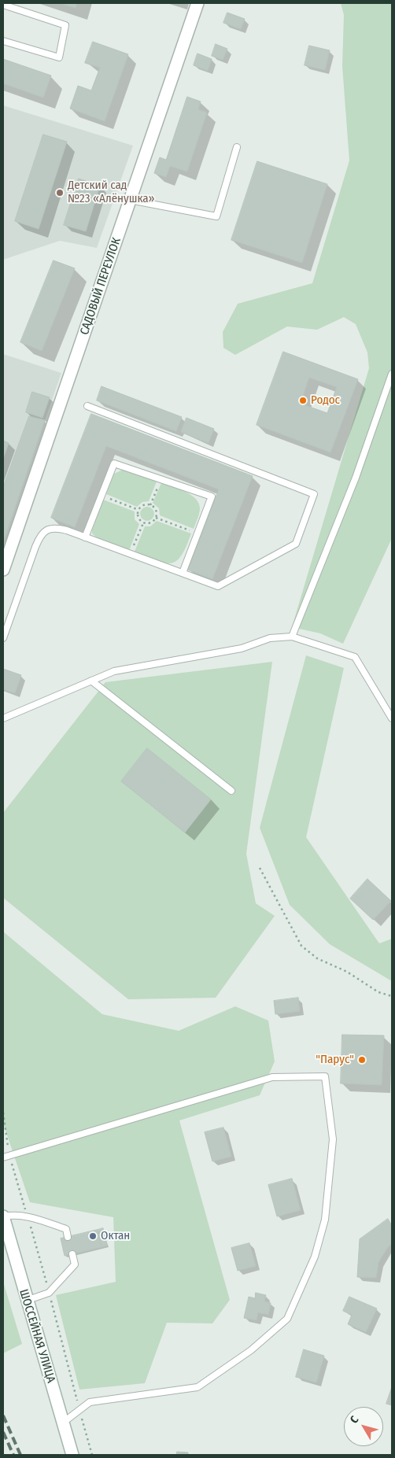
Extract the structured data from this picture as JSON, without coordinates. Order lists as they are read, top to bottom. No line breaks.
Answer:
{"streets":{"street":["САДОВЫЙ ПЕРЕУЛОК","ШОССЕЙНАЯ УЛИЦА"]},"places":["Детский сад №23 «Алёнушка»","Родос","\"Парус\"","Октан"],"north":"top left"}
